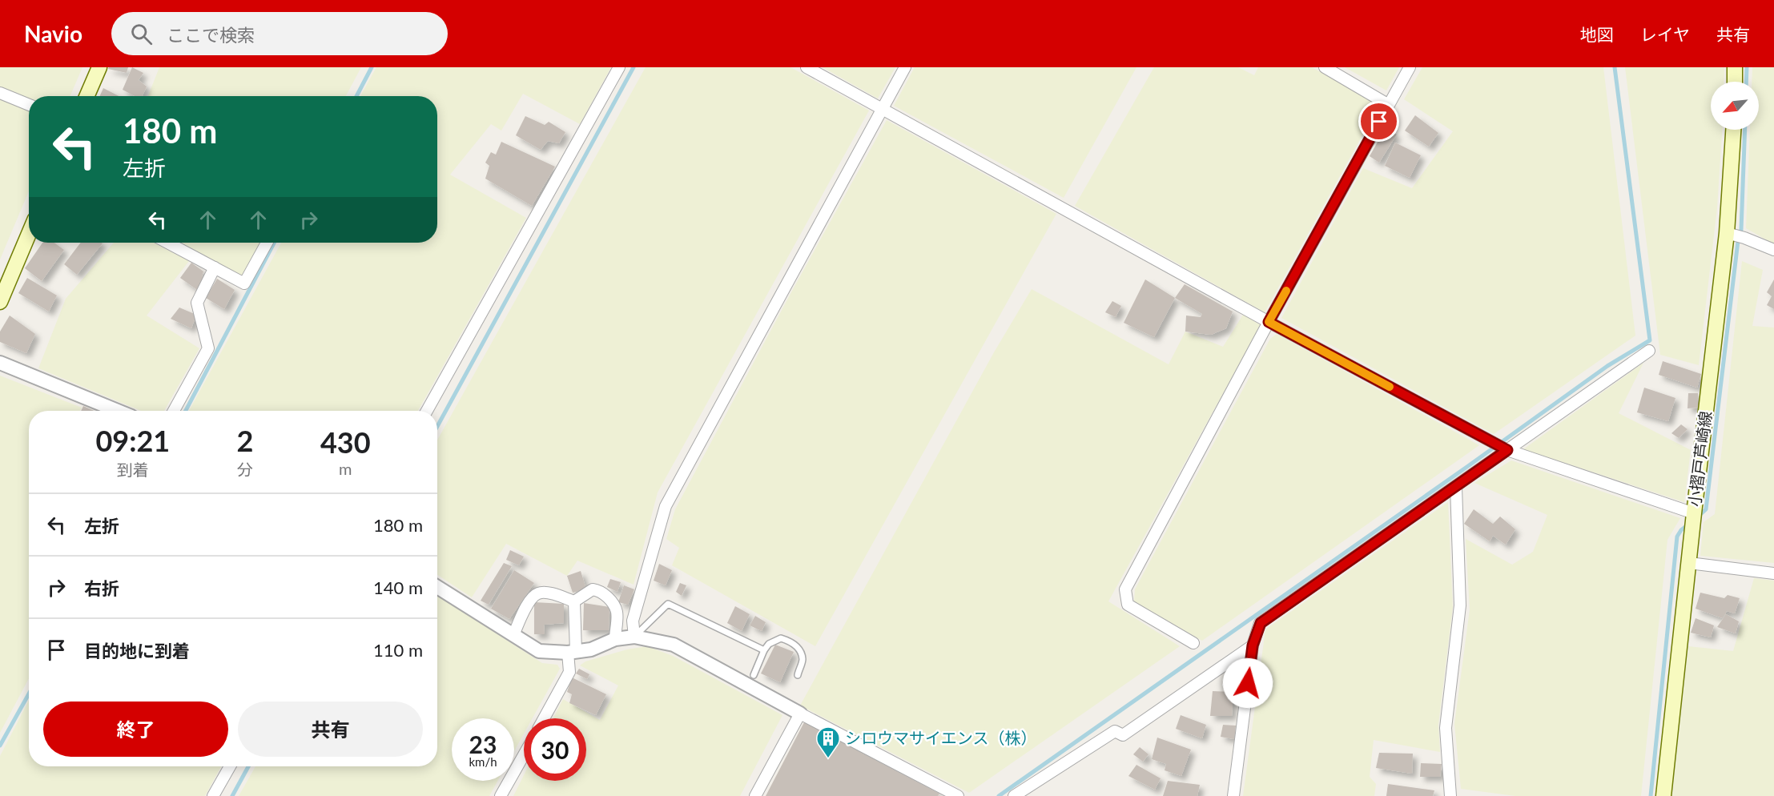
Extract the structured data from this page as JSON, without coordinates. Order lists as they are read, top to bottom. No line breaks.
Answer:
{"streets":{"main road":["小摺戸芦崎線"]},"places":{"building":["シロウマサイエンス（株）"]},"north":"bottom left","page":{"header":"Navio","search":"ここで検索","nav":["地図","レイヤ","共有"],"turn":["180 m","左折"],"eta":["09:21","到着","2","分","430","m"],"list":[{"name":"左折","value":"180 m"},{"name":"右折","value":"140 m"},{"name":"目的地に到着","value":"110 m"}],"buttons":["終了","共有"],"speed":"23 km/h","limit":"30"}}
